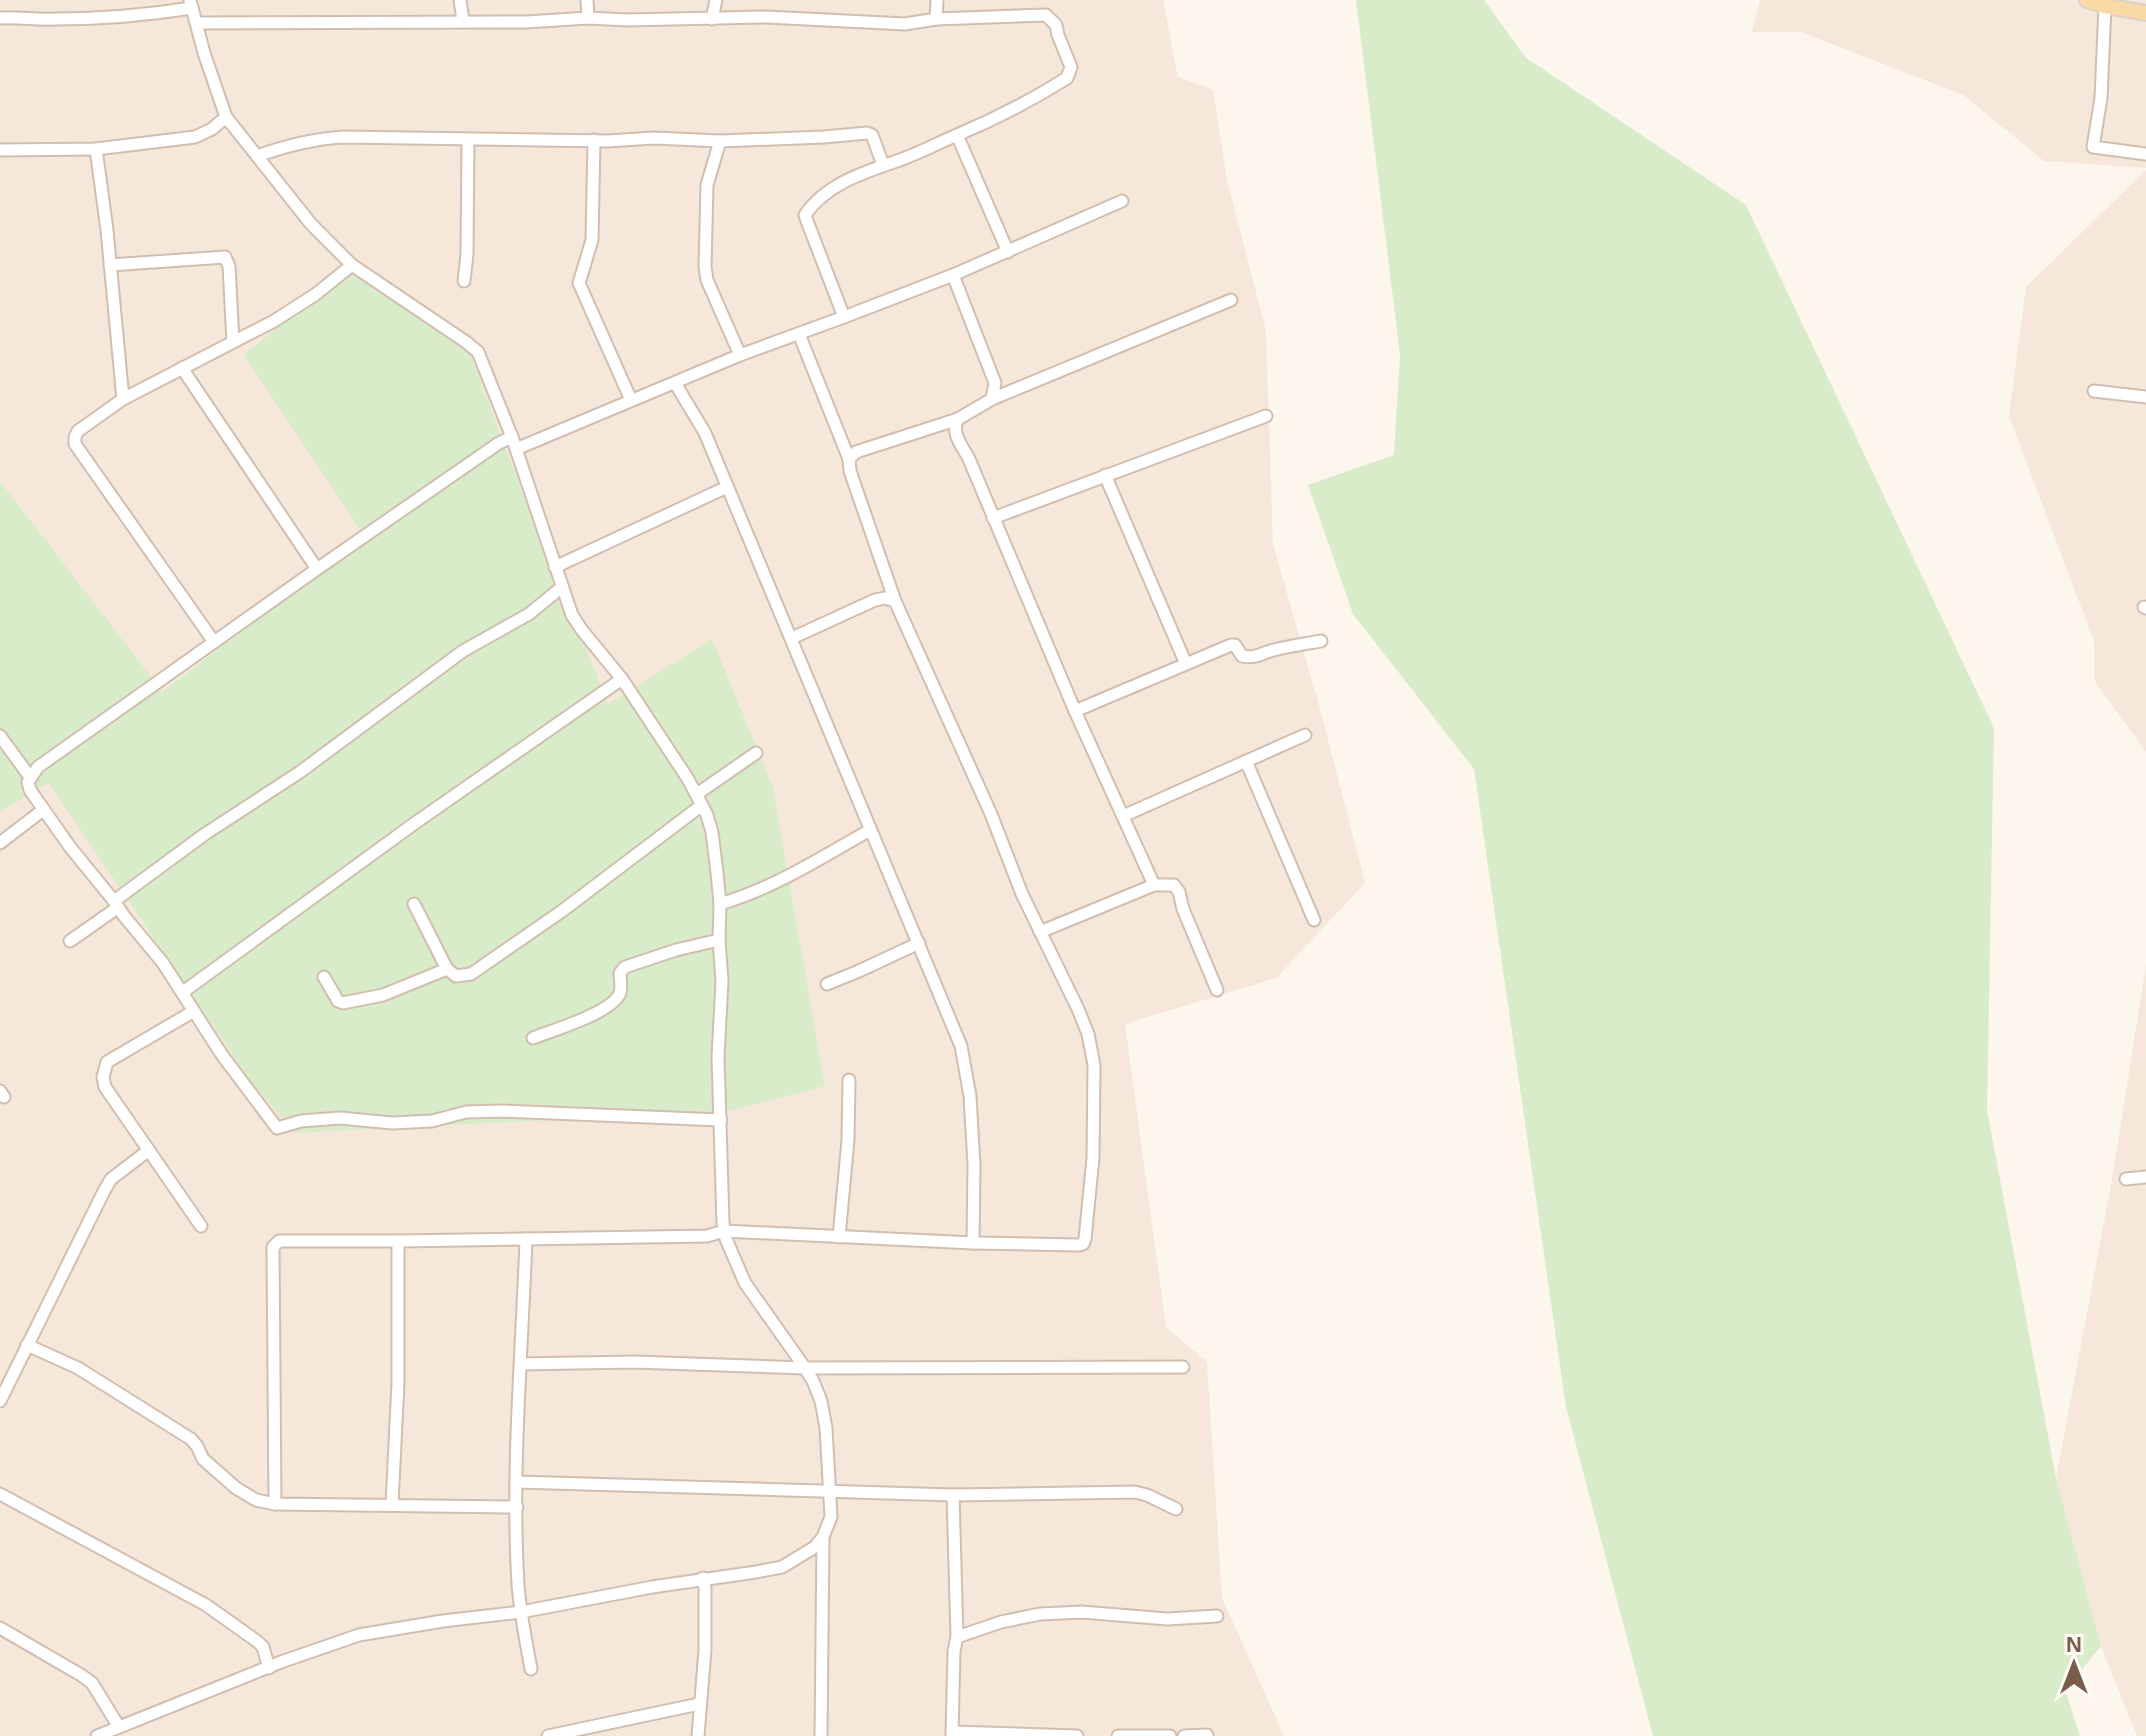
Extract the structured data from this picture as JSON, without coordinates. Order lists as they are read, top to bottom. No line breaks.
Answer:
{"north":"top"}
